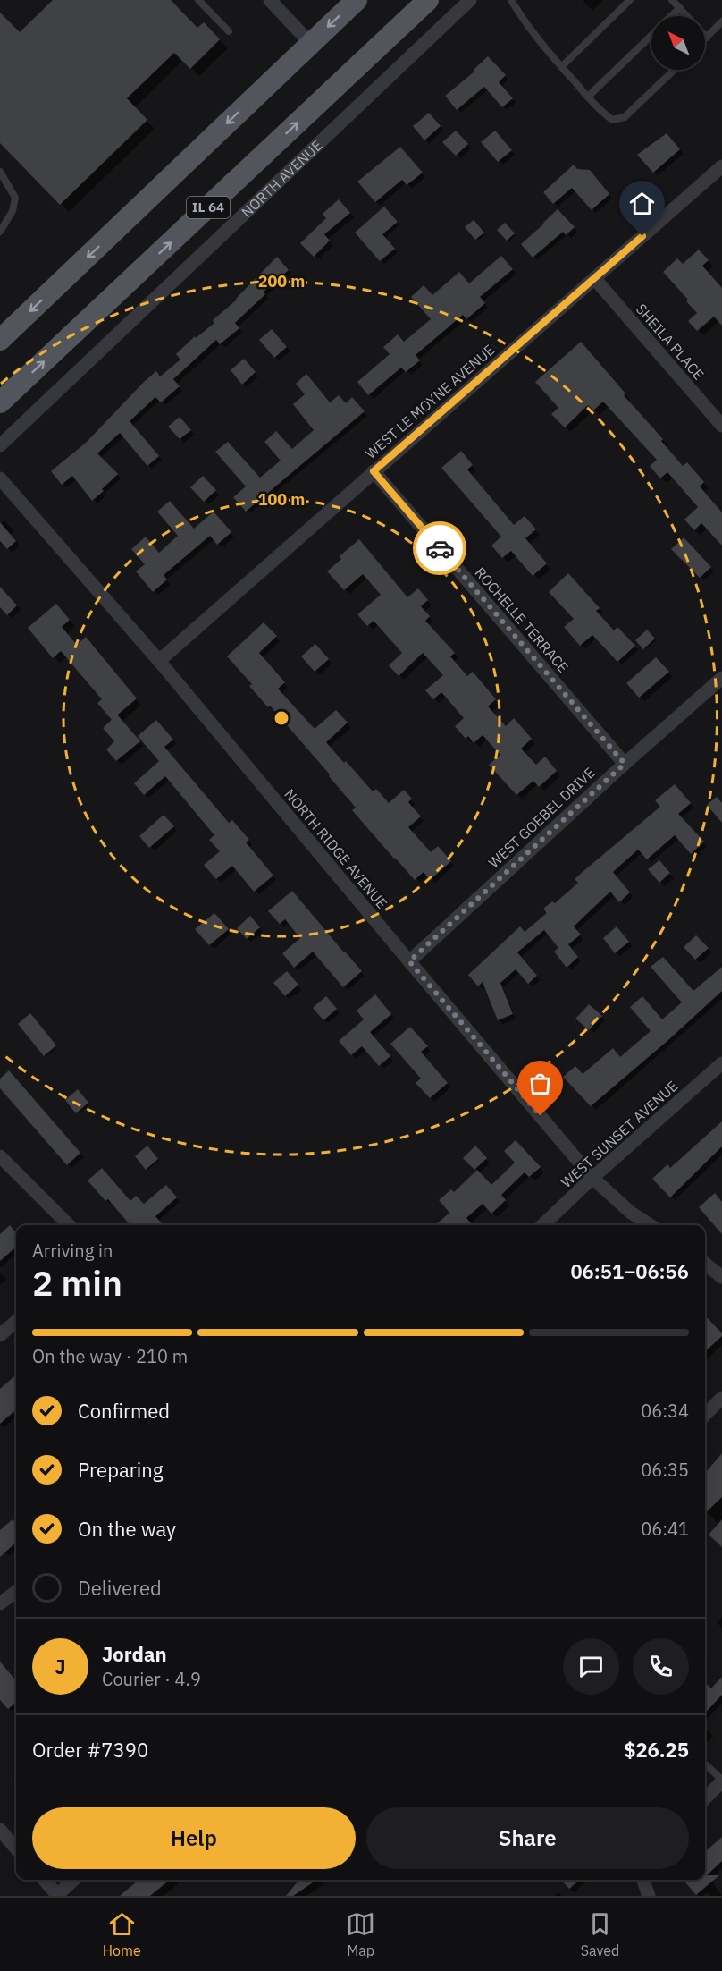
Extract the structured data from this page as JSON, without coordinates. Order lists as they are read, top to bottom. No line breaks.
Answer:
{"streets":{"main road":["NORTH AVENUE","IL 64"],"street":["SHEILA PLACE","WEST LE MOYNE AVENUE","ROCHELLE TERRACE","WEST GOEBEL DRIVE","NORTH RIDGE AVENUE","WEST SUNSET AVENUE"]},"crossings":[["SHEILA PLACE","WEST LE MOYNE AVENUE"],["WEST LE MOYNE AVENUE","ROCHELLE TERRACE"],["WEST LE MOYNE AVENUE","NORTH RIDGE AVENUE"],["ROCHELLE TERRACE","WEST GOEBEL DRIVE"],["WEST GOEBEL DRIVE","NORTH RIDGE AVENUE"],["NORTH RIDGE AVENUE","WEST SUNSET AVENUE"]],"north":"top left","page":{"heading":["2 min","Arriving in","06:51–06:56"],"panel":["Jordan","Courier · 4.9","Order #7390","$26.25"],"bar":"On the way · 210 m","list":[["Confirmed","06:34"],["Preparing","06:35"],["On the way","06:41"],"Delivered"],"round":"J","buttons":["Help","Share"],"tabs":["Home","Map","Saved"]},"rings":["200 m","100 m"]}
